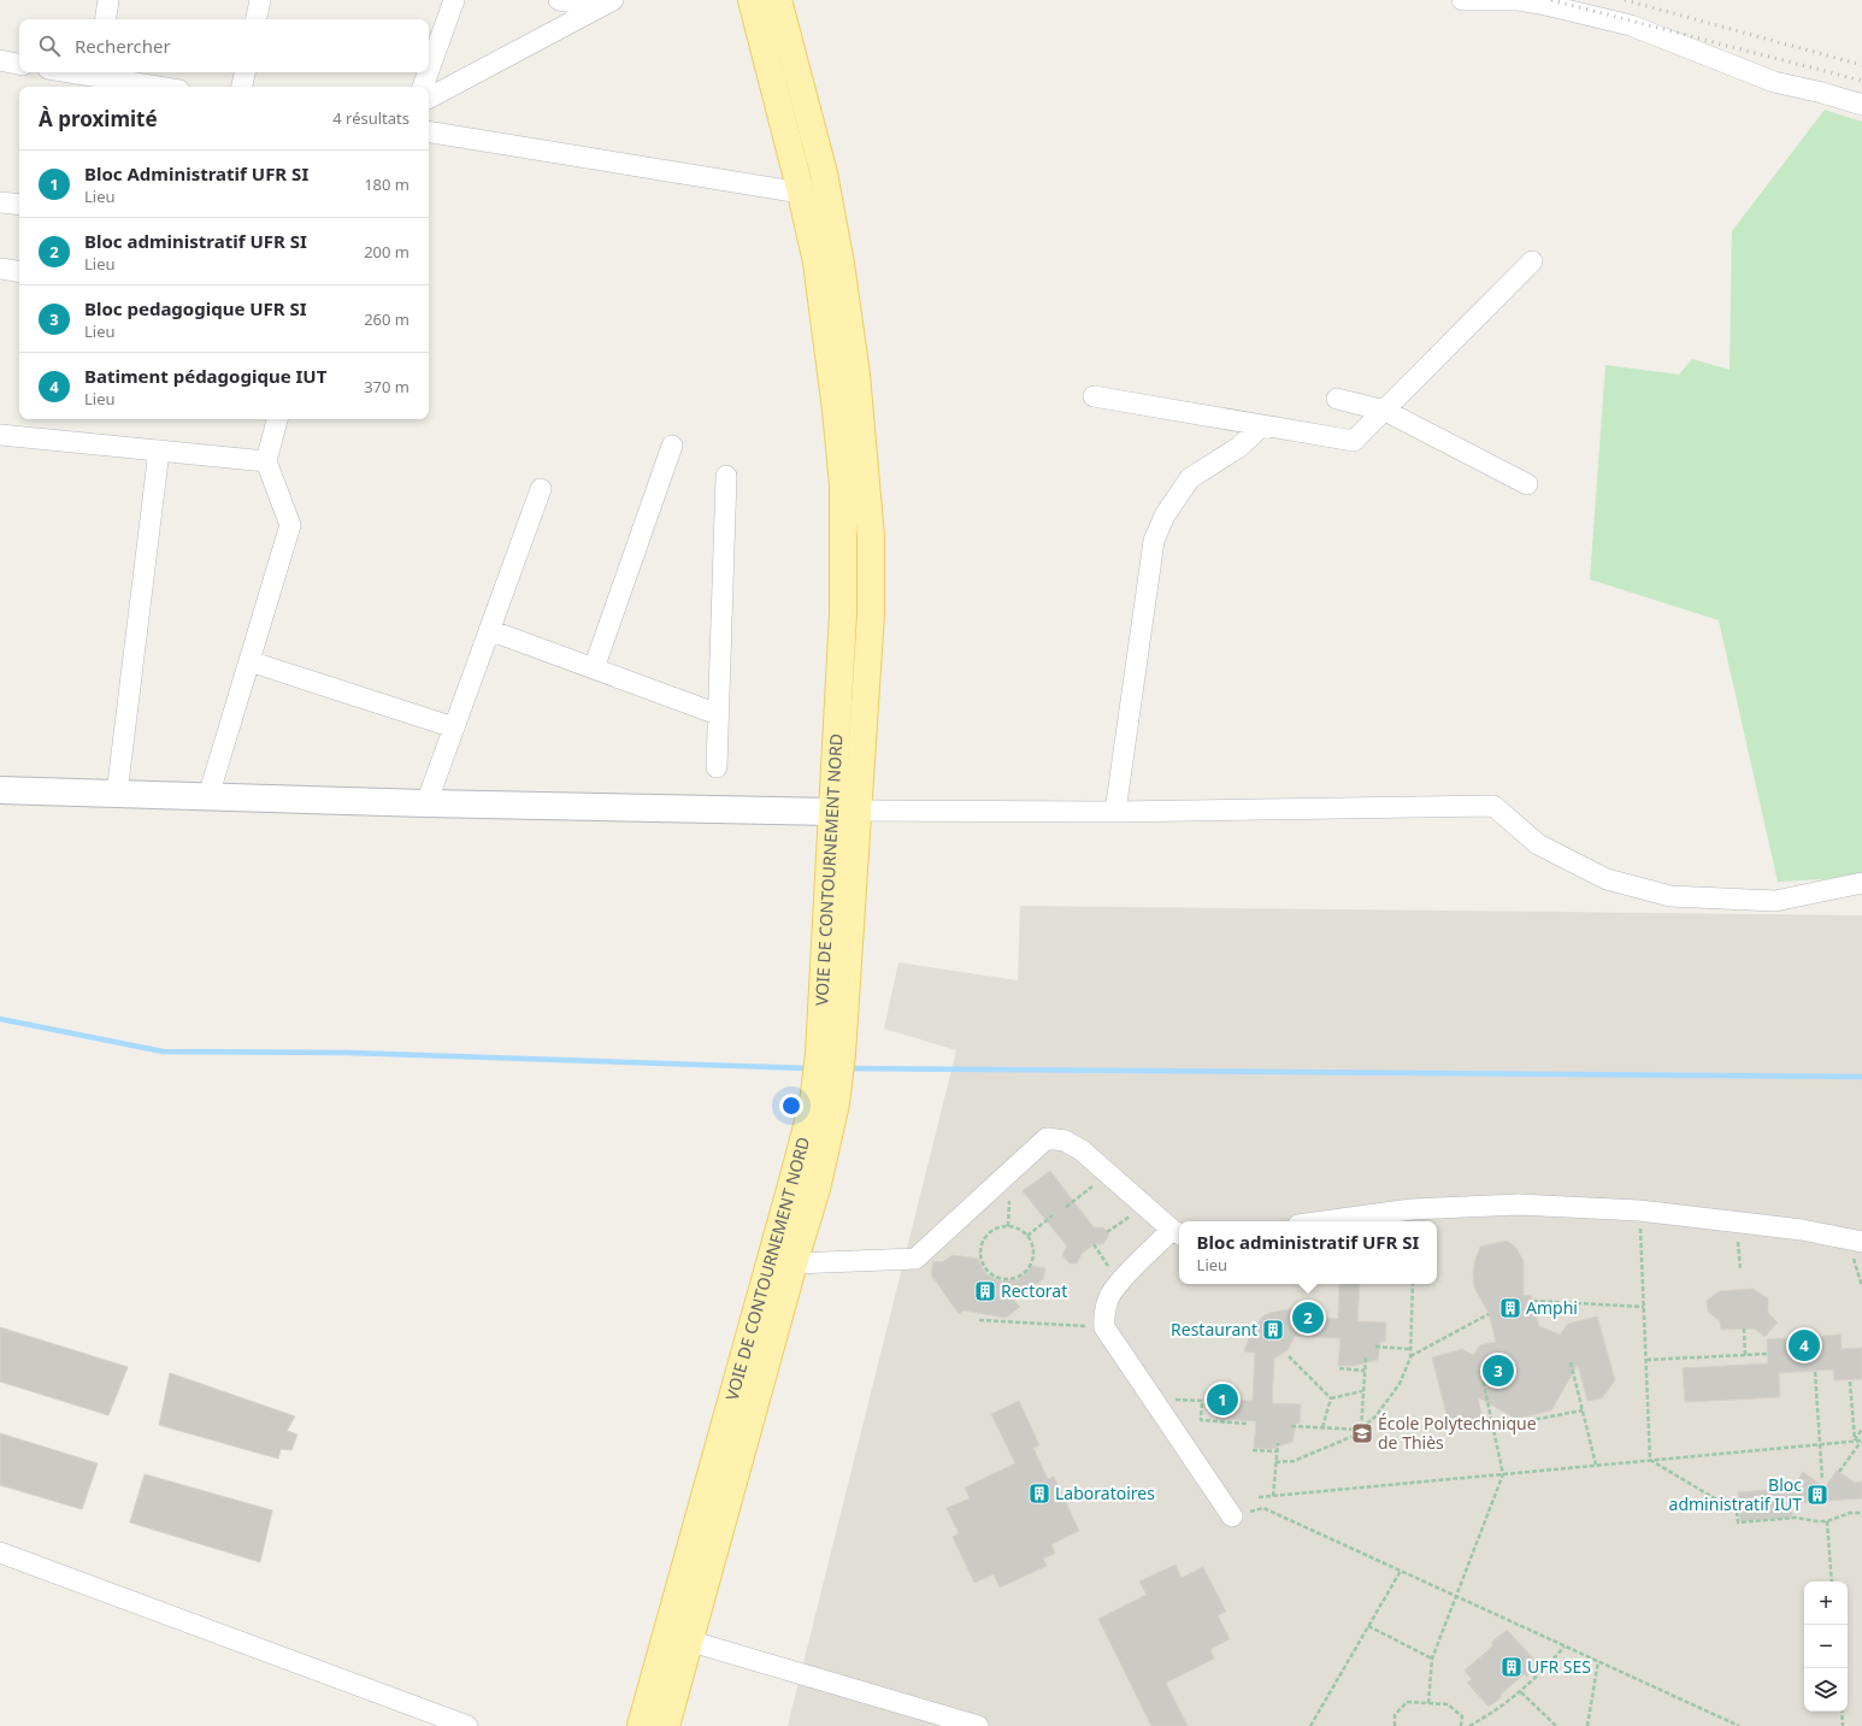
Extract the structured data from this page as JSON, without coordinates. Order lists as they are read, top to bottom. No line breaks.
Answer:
{"streets":{"main road":["VOIE DE CONTOURNEMENT NORD"]},"places":{"building":["Rectorat","Amphi","Restaurant","Laboratoires","Bloc administratif IUT","UFR SES"],"school or university":["École Polytechnique de Thiès"]},"page":{"search":"Rechercher","heading":["À proximité","4 résultats"],"list":[{"mark":"1","name":"Bloc Administratif UFR SI","note":"Lieu","value":"180 m"},{"mark":"2","name":"Bloc administratif UFR SI","note":"Lieu","value":"200 m"},{"mark":"3","name":"Bloc pedagogique UFR SI","note":"Lieu","value":"260 m"},{"mark":"4","name":"Batiment pédagogique IUT","note":"Lieu","value":"370 m"}],"popup":["Bloc administratif UFR SI","Lieu"],"pins":["2","4","3","1"],"map_buttons":["+","−"]}}
